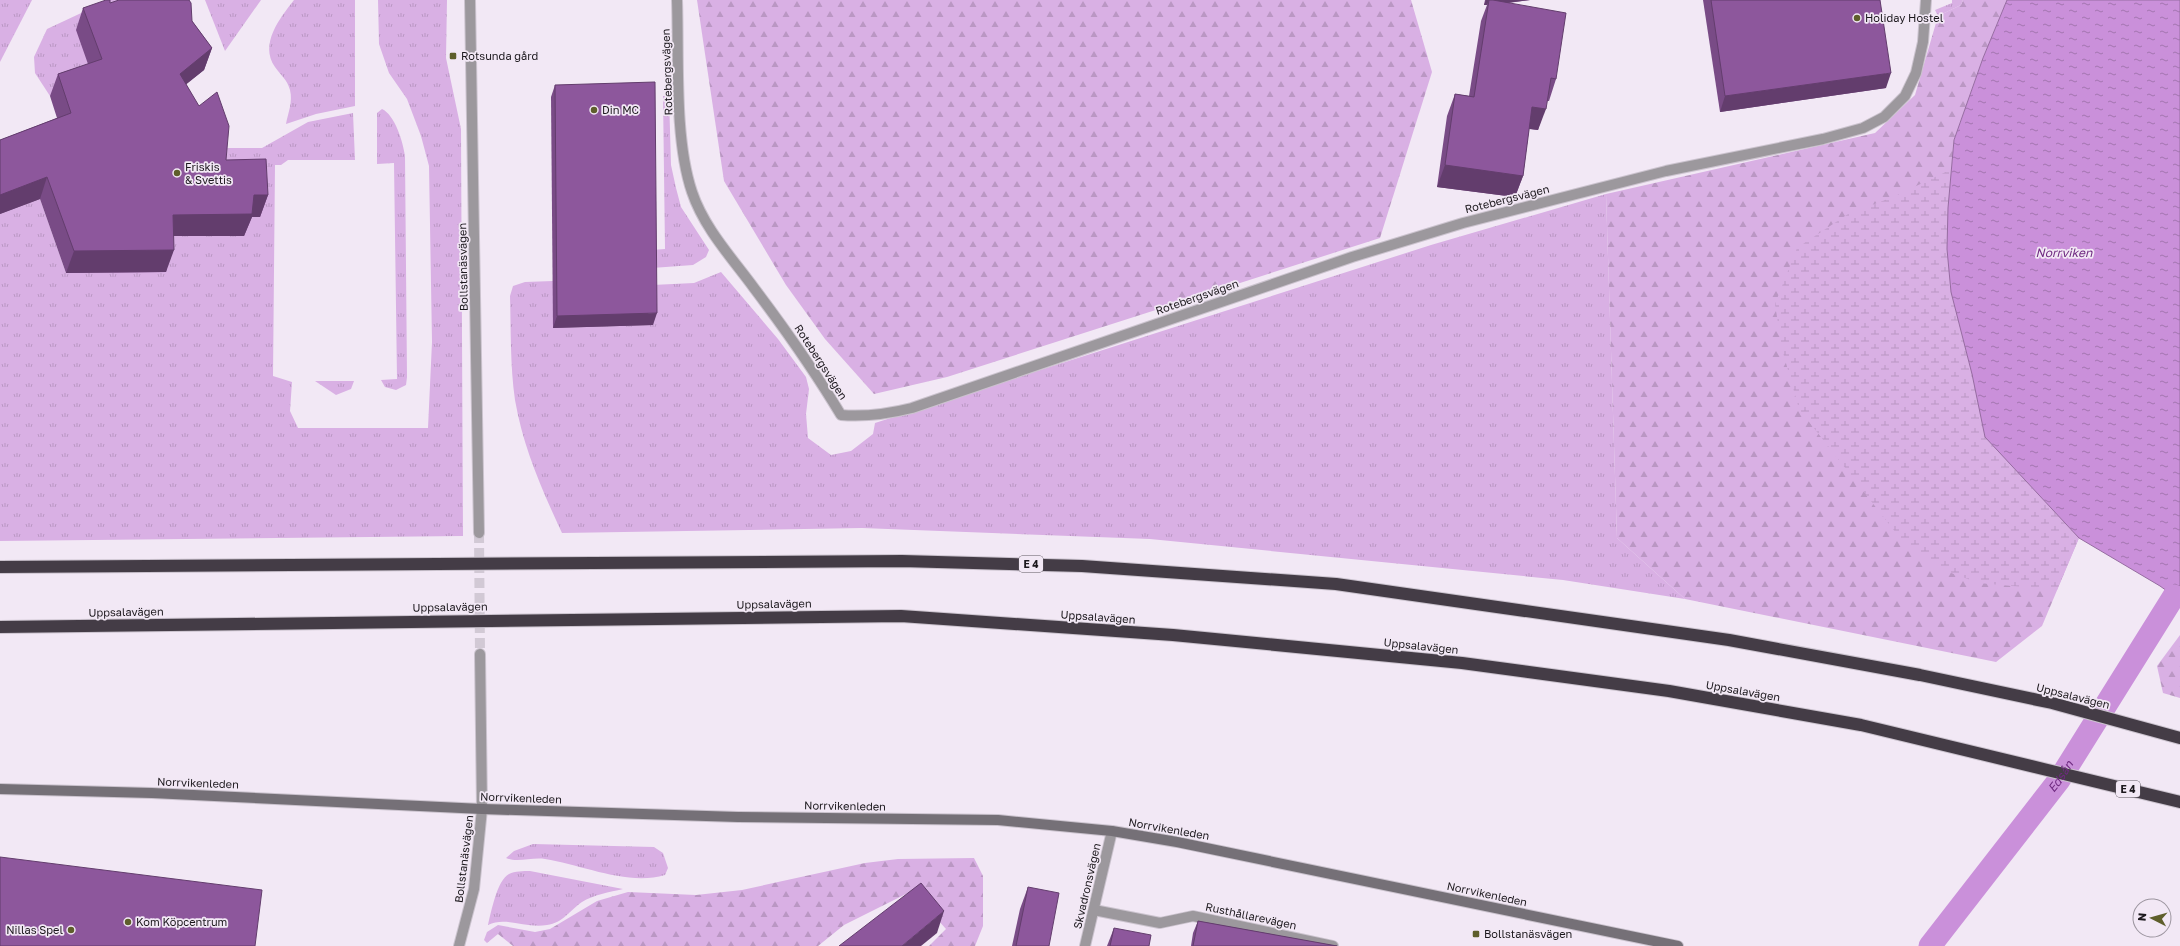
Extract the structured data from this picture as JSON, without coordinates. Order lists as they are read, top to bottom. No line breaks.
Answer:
{"streets":{"highway":["E 4","Uppsalavägen"],"main road":["Norrvikenleden"],"street":["Rotebergsvägen","Bollstanäsvägen","Skvadronsvägen","Rusthållarevägen"]},"crossings":[["Bollstanäsvägen","Norrvikenleden"],["Norrvikenleden","Skvadronsvägen"],["Skvadronsvägen","Rusthållarevägen"]],"water":["Norrviken","Edsån"],"places":{"other":["Holiday Hostel","Din MC","Friskis & Svettis","Kom Köpcentrum","Nillas Spel"],"transit":["Rotsunda gård","Bollstanäsvägen"]},"north":"left"}
